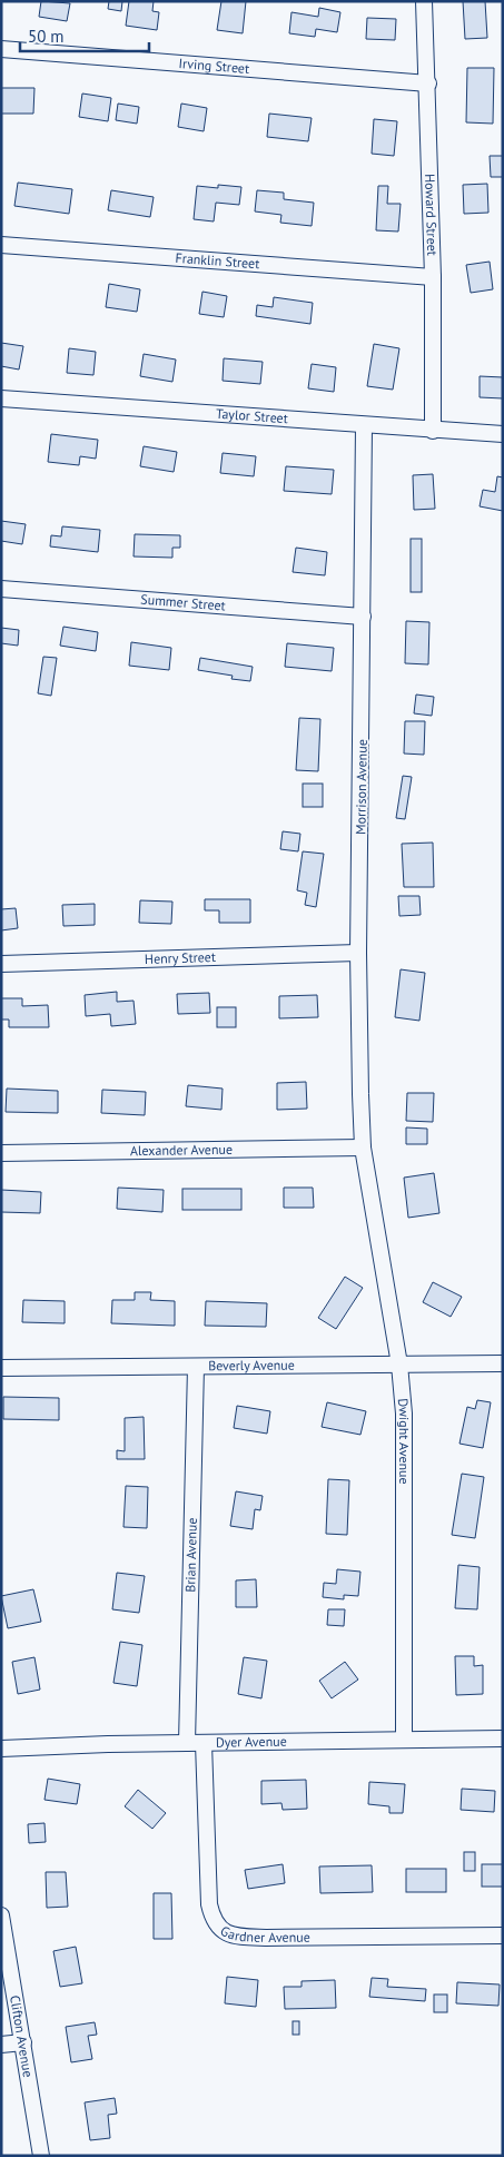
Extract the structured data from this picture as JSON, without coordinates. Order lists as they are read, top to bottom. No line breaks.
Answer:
{"streets":{"street":["Irving Street","Howard Street","Franklin Street","Taylor Street","Summer Street","Morrison Avenue","Henry Street","Alexander Avenue","Beverly Avenue","Dwight Avenue","Brian Avenue","Dyer Avenue","Gardner Avenue","Clifton Avenue"]},"crossings":[["Irving Street","Howard Street"],["Howard Street","Franklin Street"],["Howard Street","Taylor Street"],["Taylor Street","Morrison Avenue"],["Summer Street","Morrison Avenue"],["Morrison Avenue","Henry Street"],["Morrison Avenue","Alexander Avenue"],["Morrison Avenue","Dwight Avenue"],["Alexander Avenue","Dwight Avenue"],["Beverly Avenue","Dwight Avenue"],["Beverly Avenue","Brian Avenue"],["Dwight Avenue","Dyer Avenue"],["Brian Avenue","Dyer Avenue"],["Dyer Avenue","Gardner Avenue"]],"scale_bar":"50 m"}
